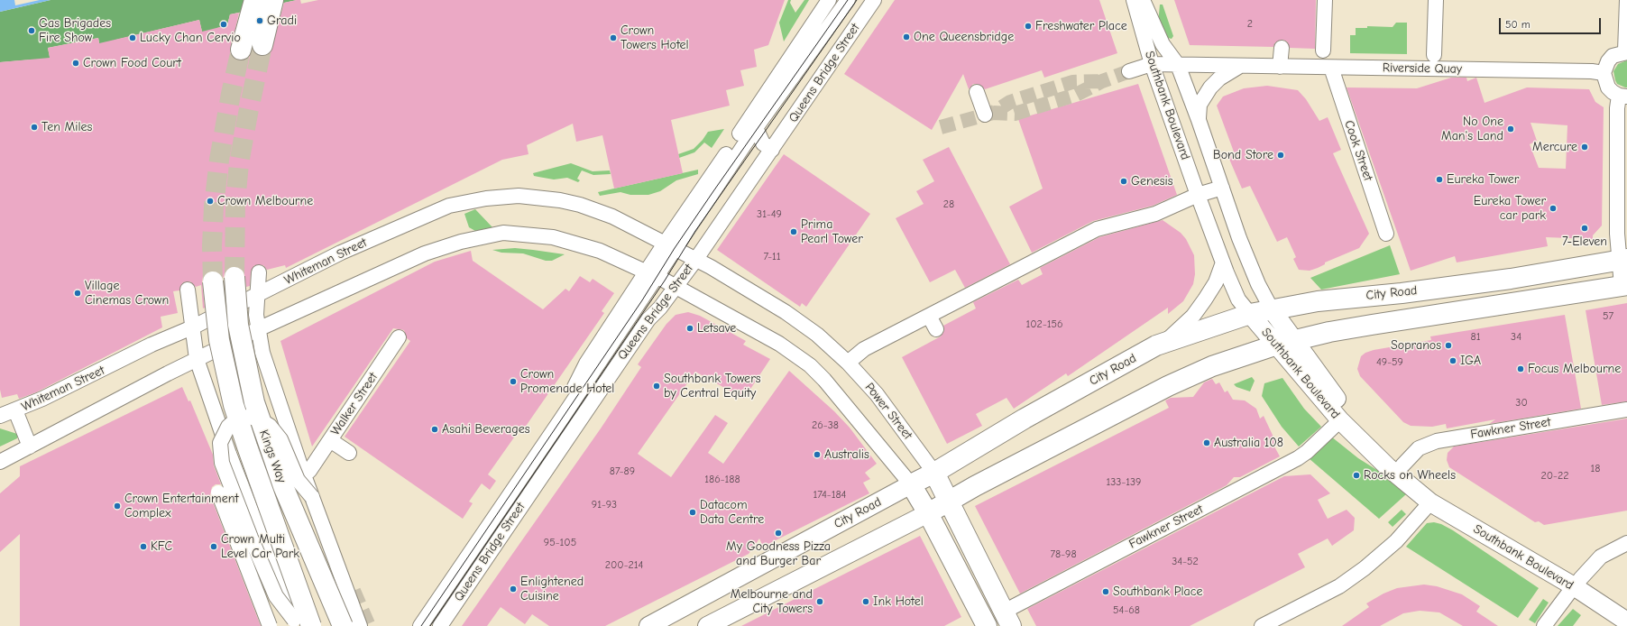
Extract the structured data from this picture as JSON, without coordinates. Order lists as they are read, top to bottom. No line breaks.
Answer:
{"streets":{"highway":["City Road","Power Street","Fawkner Street","Kings Way"],"main road":["Southbank Boulevard"],"street":["Riverside Quay","Queens Bridge Street","Cook Street","Whiteman Street","Walker Street"]},"crossings":[["Riverside Quay","Southbank Boulevard"],["Riverside Quay","Cook Street"],["Queens Bridge Street","Whiteman Street"],["Queens Bridge Street","Power Street"],["Southbank Boulevard","City Road"],["Southbank Boulevard","Fawkner Street"],["Whiteman Street","Power Street"],["Whiteman Street","Kings Way"],["City Road","Power Street"],["Power Street","Fawkner Street"]],"places":["Gradi","Cervio","Freshwater Place","Gas Brigades Fire Show","One Queensbridge","Lucky Chan","Crown Towers Hotel","Crown Food Court","Ten Miles","No One Man's Land","Mercure","Bond Store","Eureka Tower","Genesis","Crown Melbourne","Eureka Tower car park","7-Eleven","Prima Pearl Tower","Village Cinemas Crown","Letsave","Sopranos","IGA","Focus Melbourne","Crown Promenade Hotel","Southbank Towers by Central Equity","Asahi Beverages","Australia 108","Australis","Rocks on Wheels","Crown Entertainment Complex","Datacom Data Centre","My Goodness Pizza and Burger Bar","KFC","Crown Multi Level Car Park","Enlightened Cuisine","Southbank Place","Melbourne and City Towers","Ink Hotel"],"house_numbers":["2","28","31-49","7-11","57","102-156","81","34","49-59","30","26-38","18","87-89","20-22","186-188","133-139","174-184","91-93","95-105","78-98","34-52","200-214","54-68"],"scale_bar":"50 m"}
